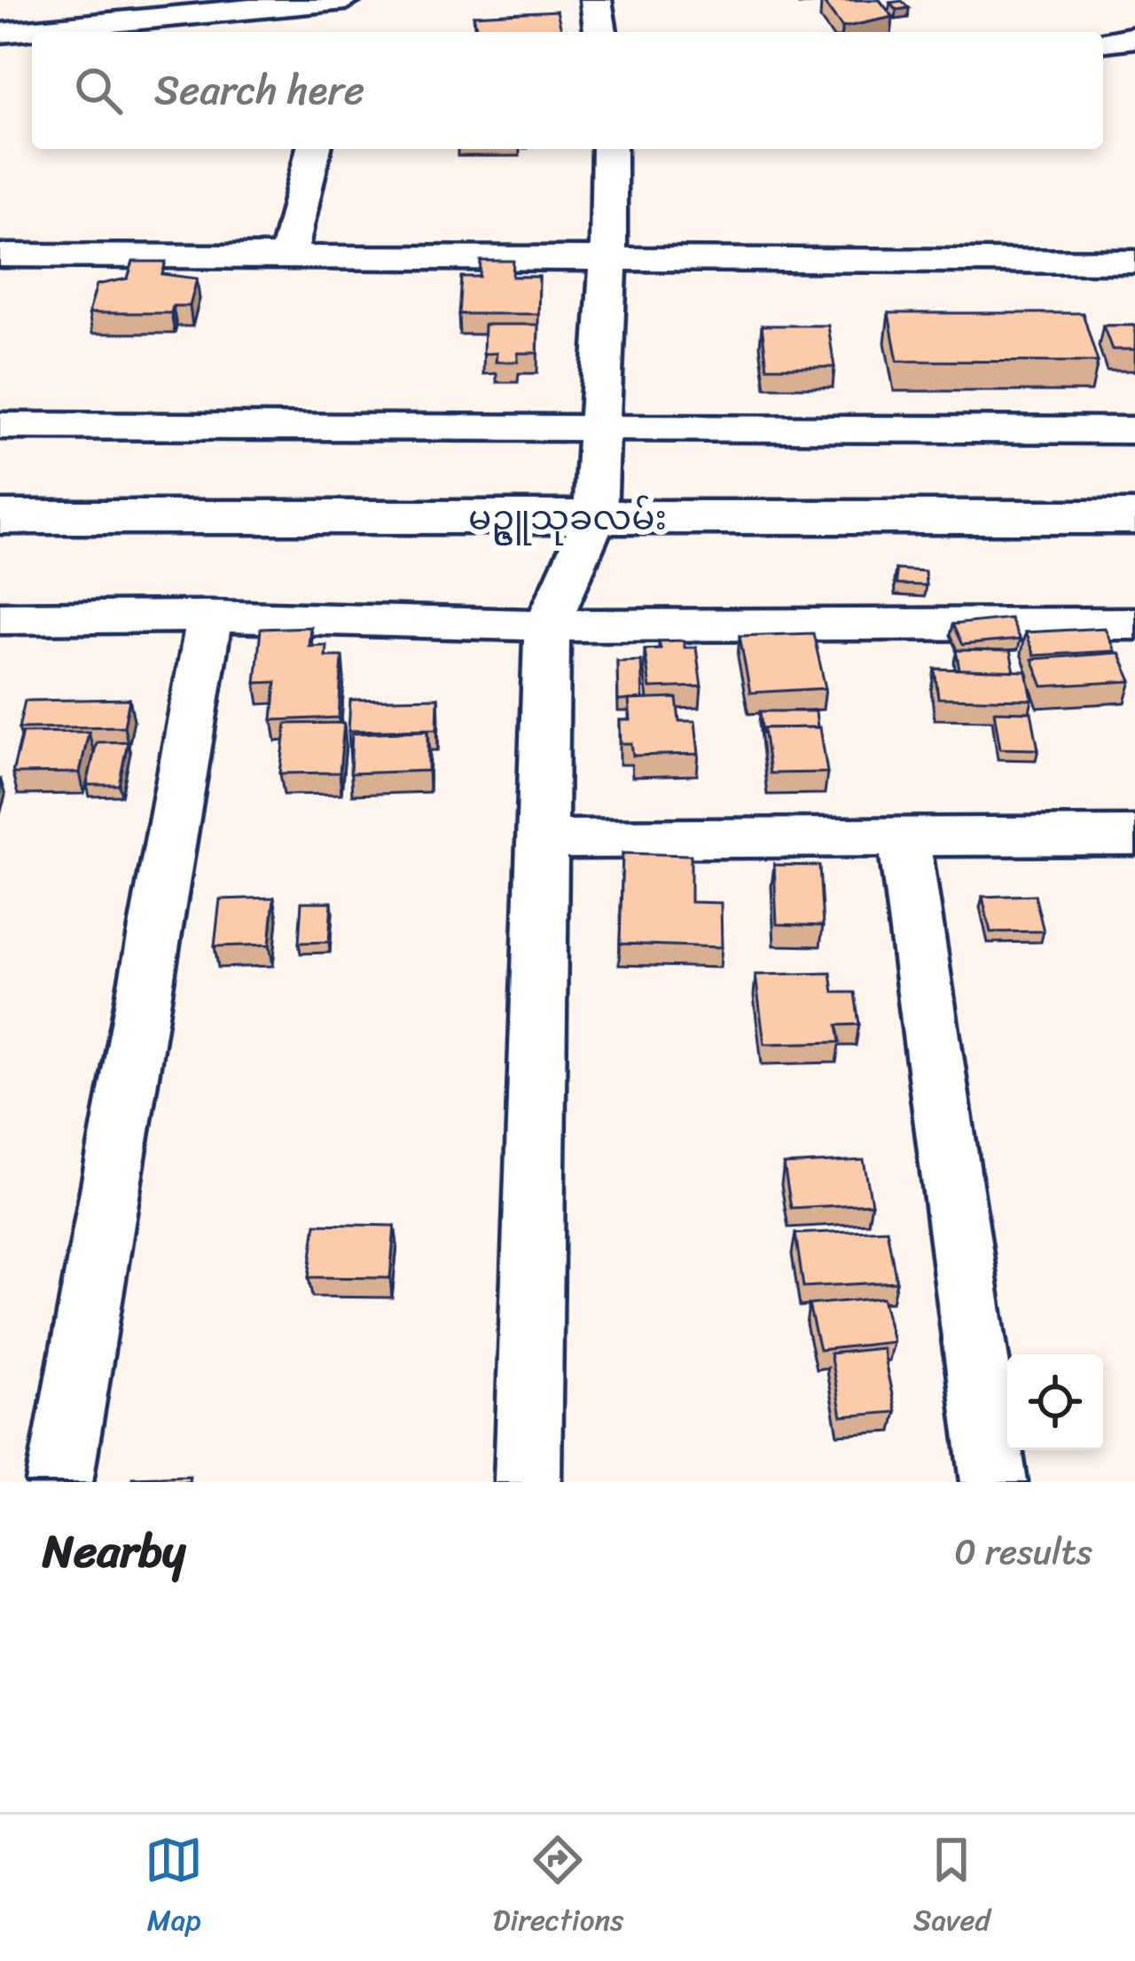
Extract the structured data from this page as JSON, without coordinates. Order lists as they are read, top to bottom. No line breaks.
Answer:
{"streets":{"street":["မဥ္ဇူသုခလမ်း"]},"page":{"search":"Search here","heading":["Nearby","0 results"],"nav":["Map","Directions","Saved"]}}
